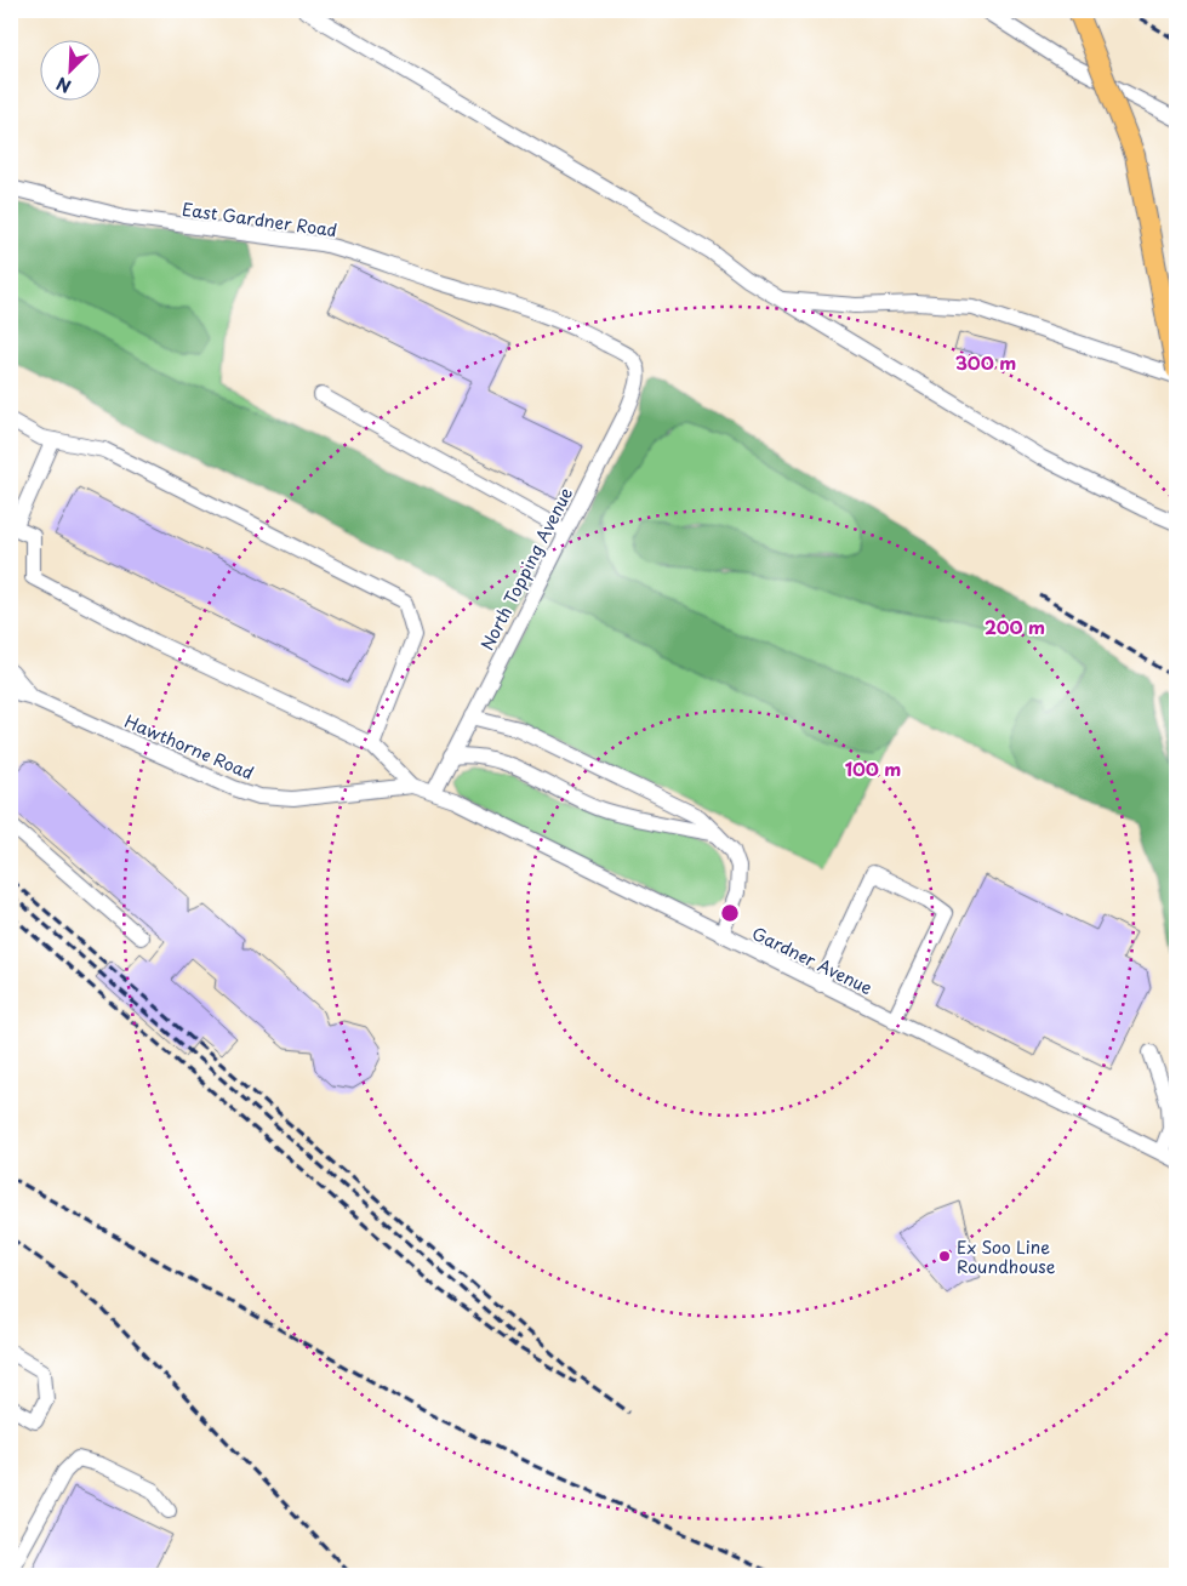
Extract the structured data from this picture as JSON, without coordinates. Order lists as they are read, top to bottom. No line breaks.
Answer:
{"streets":{"street":["East Gardner Road","North Topping Avenue","Hawthorne Road","Gardner Avenue"]},"crossings":[["East Gardner Road","North Topping Avenue"],["North Topping Avenue","Hawthorne Road"],["North Topping Avenue","Gardner Avenue"],["Hawthorne Road","Gardner Avenue"]],"places":["Ex Soo Line Roundhouse"],"north":"bottom left","rings":["300 m","200 m","100 m"]}
